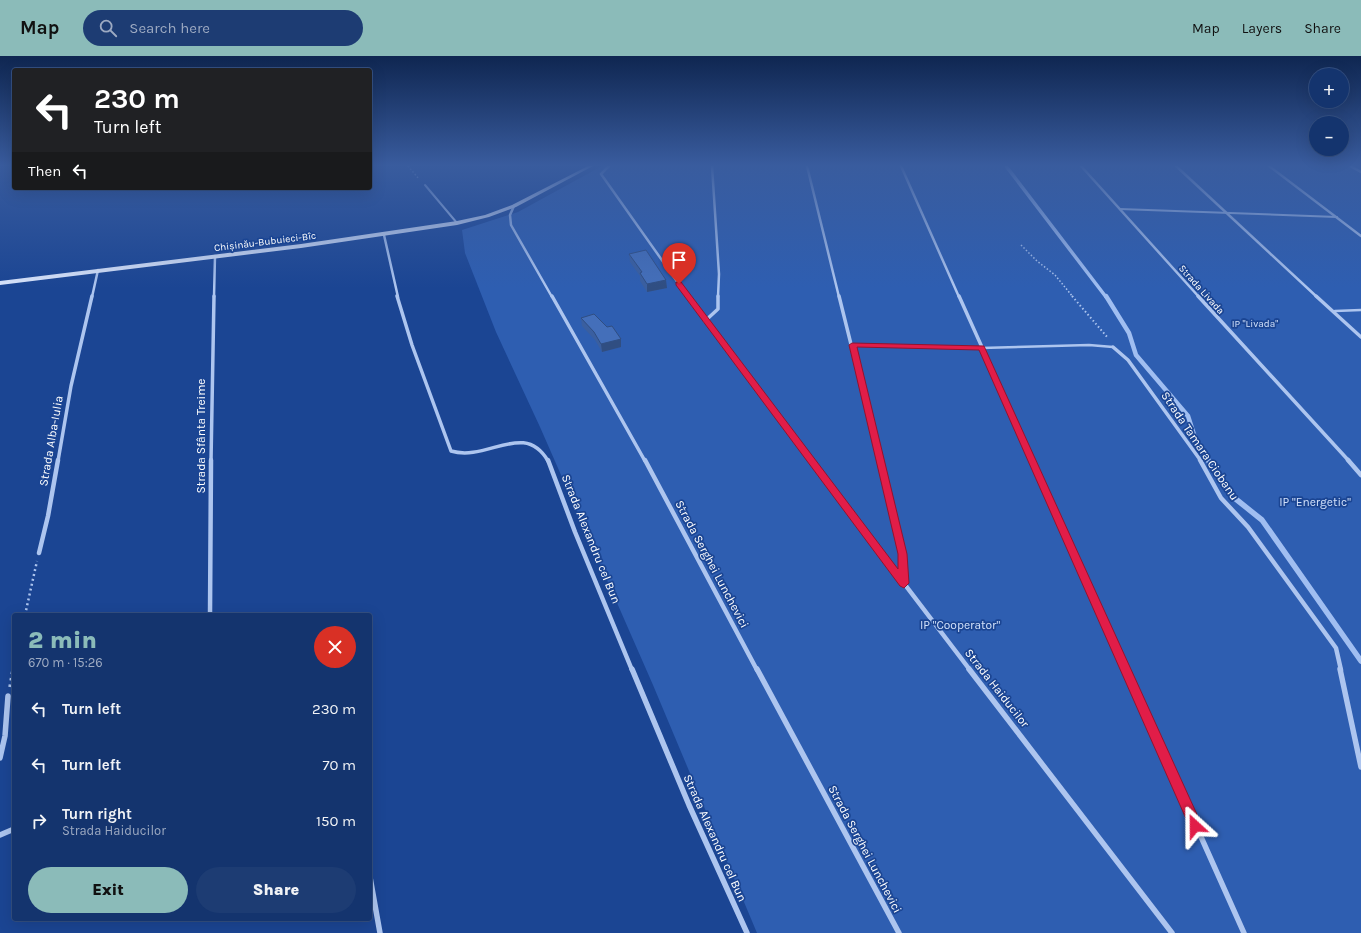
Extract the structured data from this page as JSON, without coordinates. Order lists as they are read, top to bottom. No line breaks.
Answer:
{"streets":{"street":["Chișinău-Bubuieci-Bîc","Strada Livada","Strada Sfânta Treime","Strada Alba-Iulia","Strada Tamara Ciobanu","Strada Alexandru cel Bun","Strada Serghei Lunchevici","Strada Haiducilor"]},"crossings":[["Chișinău-Bubuieci-Bîc","Strada Sfânta Treime"],["Chișinău-Bubuieci-Bîc","Strada Alba-Iulia"],["Chișinău-Bubuieci-Bîc","Strada Alexandru cel Bun"]],"parks":["IP \"Livada\"","IP \"Energetic\"","IP \"Cooperator\""],"page":{"header":"Map","search":"Search here","nav":["Map","Layers","Share"],"map_buttons":["+","−"],"turn":["230 m","Turn left"],"then":"Then","heading":["2 min","670 m · 15:26"],"list":[{"name":"Turn left","value":"230 m"},{"name":"Turn left","value":"70 m"},{"name":"Turn right","note":"Strada Haiducilor","value":"150 m"}],"buttons":["Exit","Share"]}}
